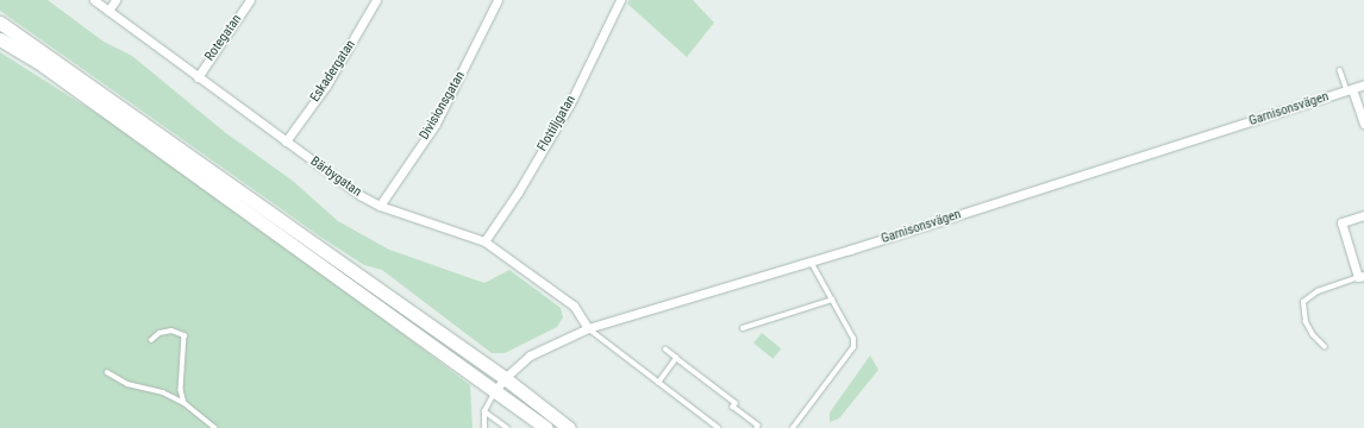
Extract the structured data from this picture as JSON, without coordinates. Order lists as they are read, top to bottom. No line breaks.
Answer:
{"streets":{"street":["Rotegatan","Eskadergatan","Divisionsgatan","Garnisonsvägen","Flottiljgatan","Bärbygatan"]},"crossings":[["Rotegatan","Bärbygatan"],["Eskadergatan","Bärbygatan"],["Divisionsgatan","Bärbygatan"],["Garnisonsvägen","Bärbygatan"],["Flottiljgatan","Bärbygatan"]]}
